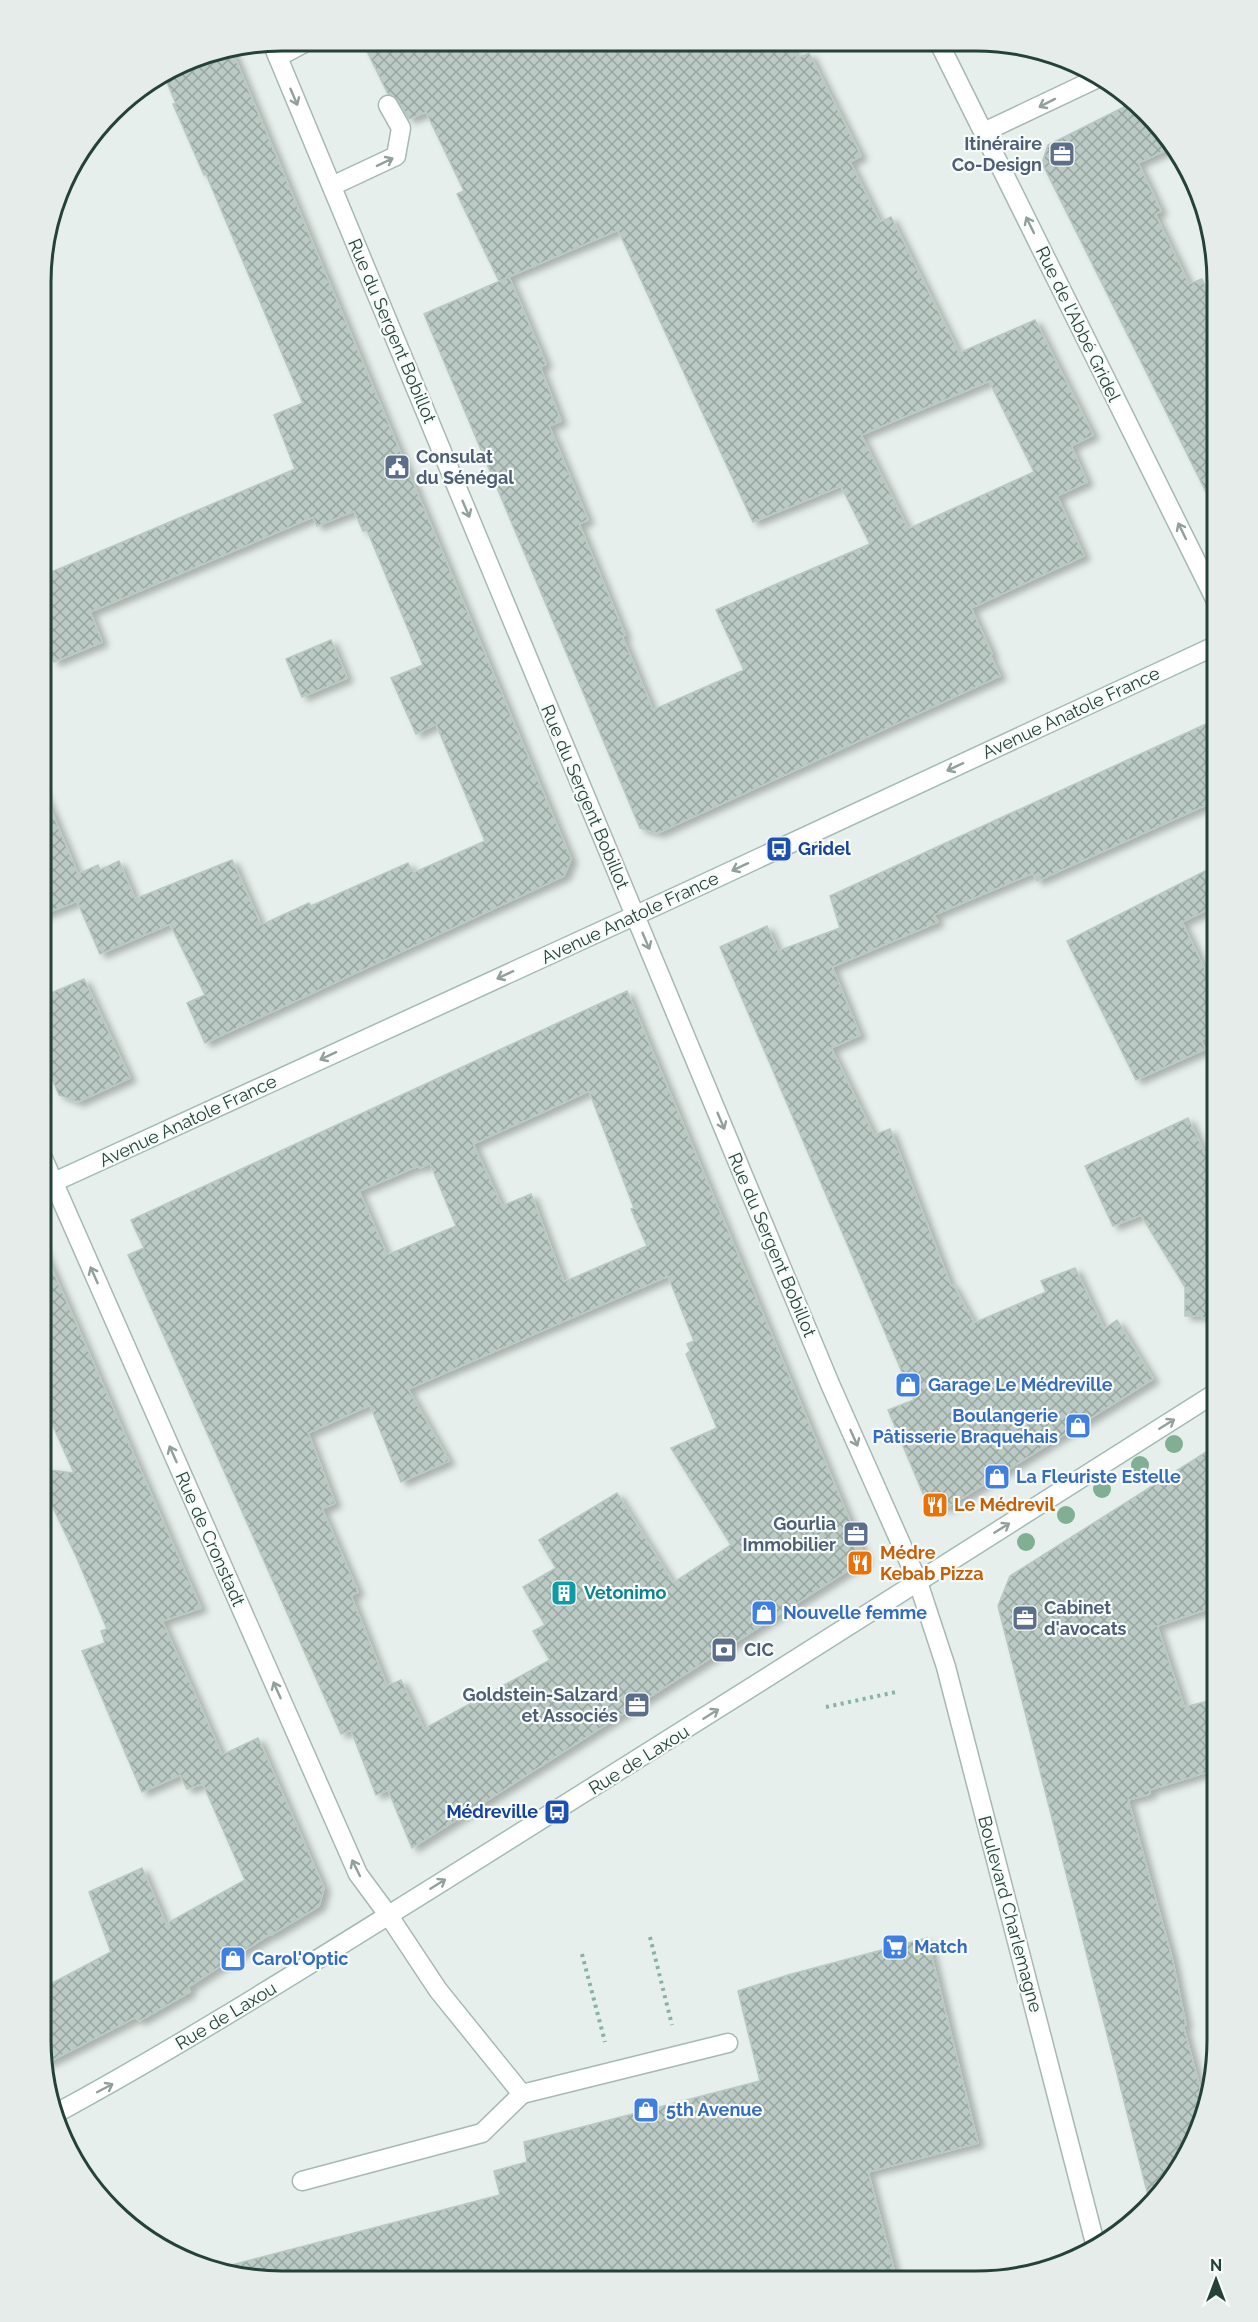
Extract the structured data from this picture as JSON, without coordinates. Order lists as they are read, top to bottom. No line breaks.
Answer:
{"streets":{"street":["Rue de l'Abbé Gridel","Rue du Sergent Bobillot","Avenue Anatole France","Rue de Cronstadt","Rue de Laxou","Boulevard Charlemagne"]},"crossings":[["Rue du Sergent Bobillot","Avenue Anatole France"],["Rue du Sergent Bobillot","Rue de Laxou"],["Rue du Sergent Bobillot","Boulevard Charlemagne"],["Rue de Cronstadt","Rue de Laxou"],["Rue de Laxou","Boulevard Charlemagne"]],"one_way":["Rue de l'Abbé Gridel","Rue du Sergent Bobillot","Avenue Anatole France","Rue de Cronstadt","Rue de Laxou"],"places":{"office":["Itinéraire Co-Design","Gourlia Immobilier","Cabinet d'avocats","Goldstein-Salzard et Associés"],"public building":["Consulat du Sénégal"],"bus stop":["Gridel","Médreville"],"shop":["Garage Le Médreville","Boulangerie Pâtisserie Braquehais","La Fleuriste Estelle","Nouvelle femme","Carol'Optic","5th Avenue"],"restaurant":["Le Médrevil","Médre Kebab Pizza"],"building":["Vetonimo"],"bank":["CIC"],"supermarket":["Match"]},"north":"top"}
